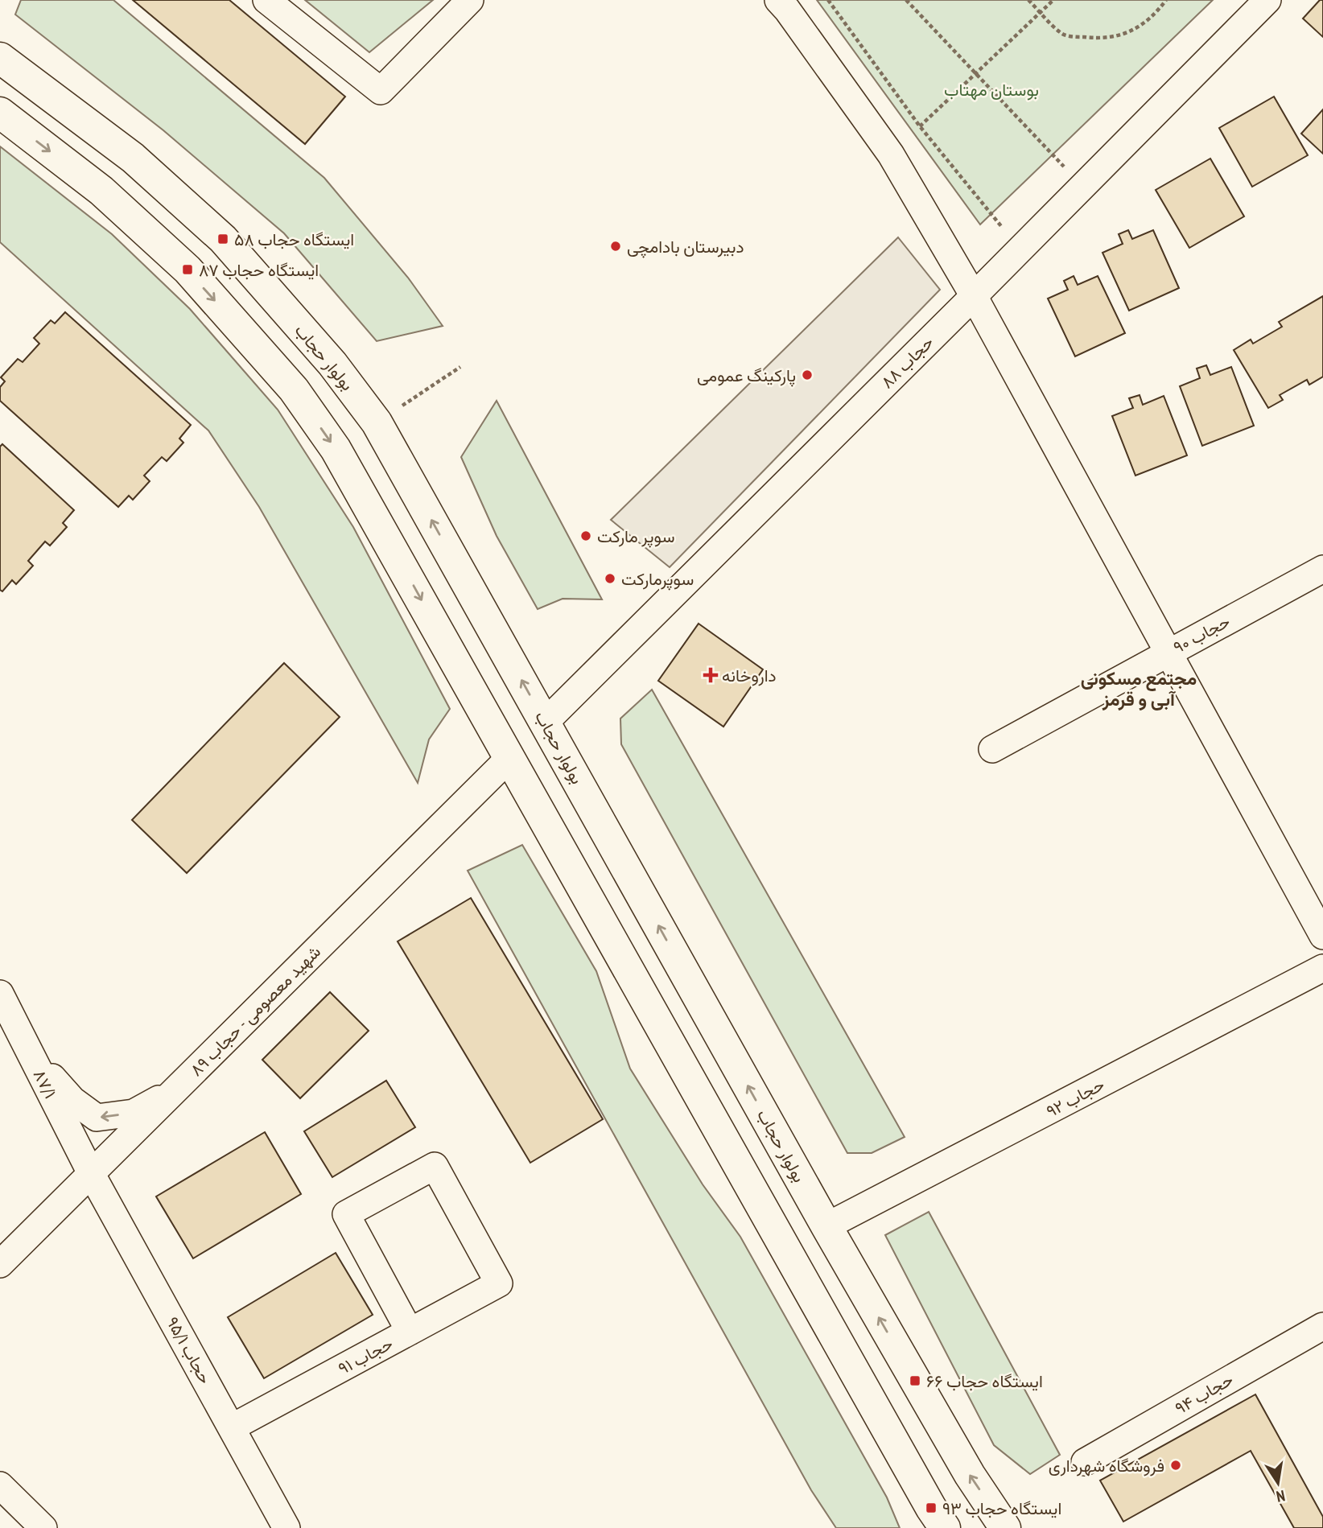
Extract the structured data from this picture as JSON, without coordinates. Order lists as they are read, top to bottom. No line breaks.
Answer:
{"streets":{"main road":["بولوار حجاب"],"street":["حجاب ۸۸","حجاب ۹۰","شهید معصومی - حجاب ۸۹","۸۷/۱","حجاب ۹۲","حجاب ۹۵/۱","حجاب ۹۱","حجاب ۹۴"]},"crossings":[["بولوار حجاب","حجاب ۸۸"],["بولوار حجاب","حجاب ۹۲"],["شهید معصومی - حجاب ۸۹","۸۷/۱"],["شهید معصومی - حجاب ۸۹","حجاب ۹۵/۱"],["۸۷/۱","حجاب ۹۵/۱"],["حجاب ۹۵/۱","حجاب ۹۱"]],"districts":["مجتمع مسکونی آبی و قرمز"],"parks":["بوستان مهتاب"],"places":{"transit":["ایستگاه حجاب ۵۸","ایستگاه حجاب ۸۷","ایستگاه حجاب ۶۶","ایستگاه حجاب ۹۳"],"other":["دبیرستان بادامچی","پارکینگ عمومی","سوپر مارکت","سوپرمارکت","فروشگاه شهرداری"],"health":["داروخانه"]},"north":"bottom"}
